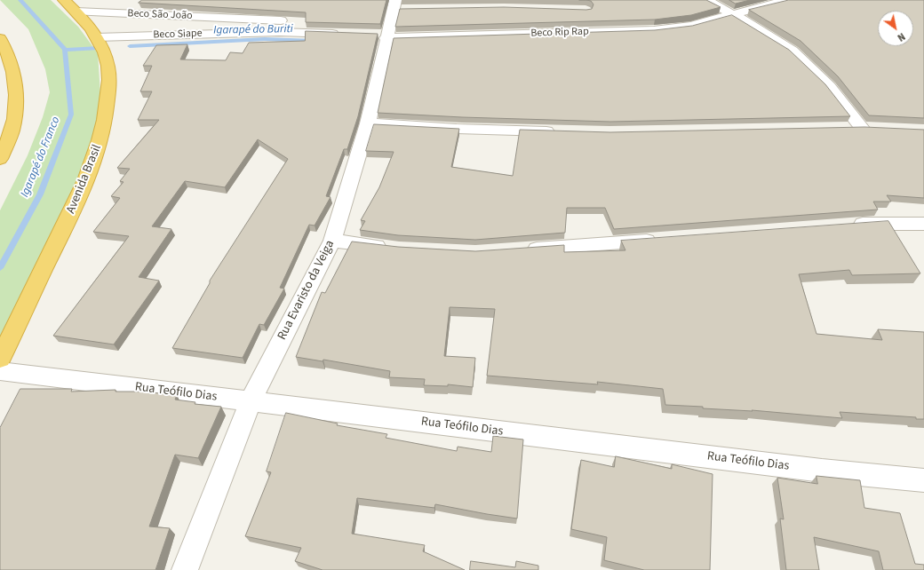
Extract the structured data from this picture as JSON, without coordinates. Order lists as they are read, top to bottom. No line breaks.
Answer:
{"streets":{"highway":["Avenida Brasil"],"street":["Beco São João","Beco Rip Rap","Beco Siape","Rua Evaristo da Veiga","Rua Teófilo Dias"]},"crossings":[["Beco São João","Avenida Brasil"],["Beco Rip Rap","Rua Evaristo da Veiga"],["Beco Siape","Avenida Brasil"],["Rua Evaristo da Veiga","Rua Teófilo Dias"]],"water":["Igarapé do Buriti","Igarapé do Franco"],"north":"bottom right"}
